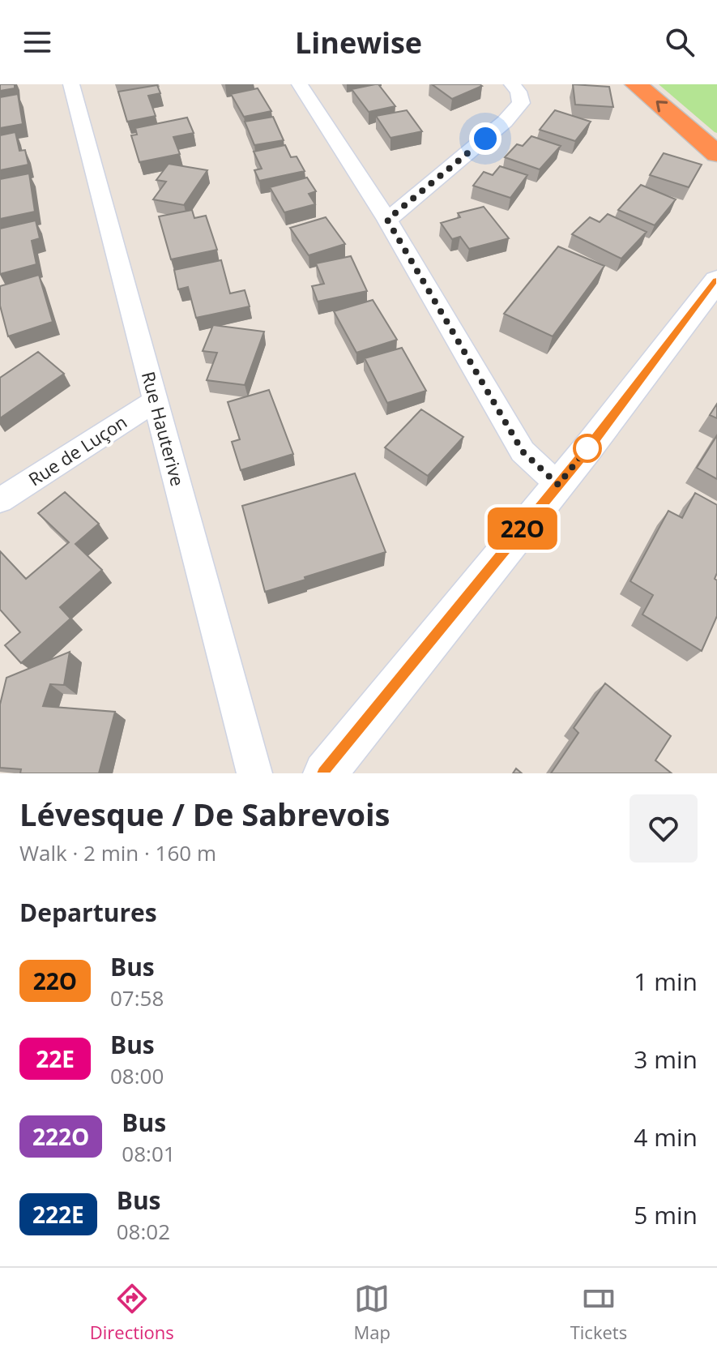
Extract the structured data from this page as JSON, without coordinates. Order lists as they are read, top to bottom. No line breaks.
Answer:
{"streets":{"street":["Rue Hauterive","Rue de Luçon"]},"crossings":[["Rue Hauterive","Rue de Luçon"]],"lines":["bus line 22O"],"page":{"header":"Linewise","on_map":"22O","heading":[["Lévesque / De Sabrevois","Walk · 2 min · 160 m"],"Departures"],"list":[{"mark":"22O","name":"Bus","note":"07:58","value":"1 min"},{"mark":"22E","name":"Bus","note":"08:00","value":"3 min"},{"mark":"222O","name":"Bus","note":"08:01","value":"4 min"},{"mark":"222E","name":"Bus","note":"08:02","value":"5 min"}],"tabs":["Directions","Map","Tickets"]}}
